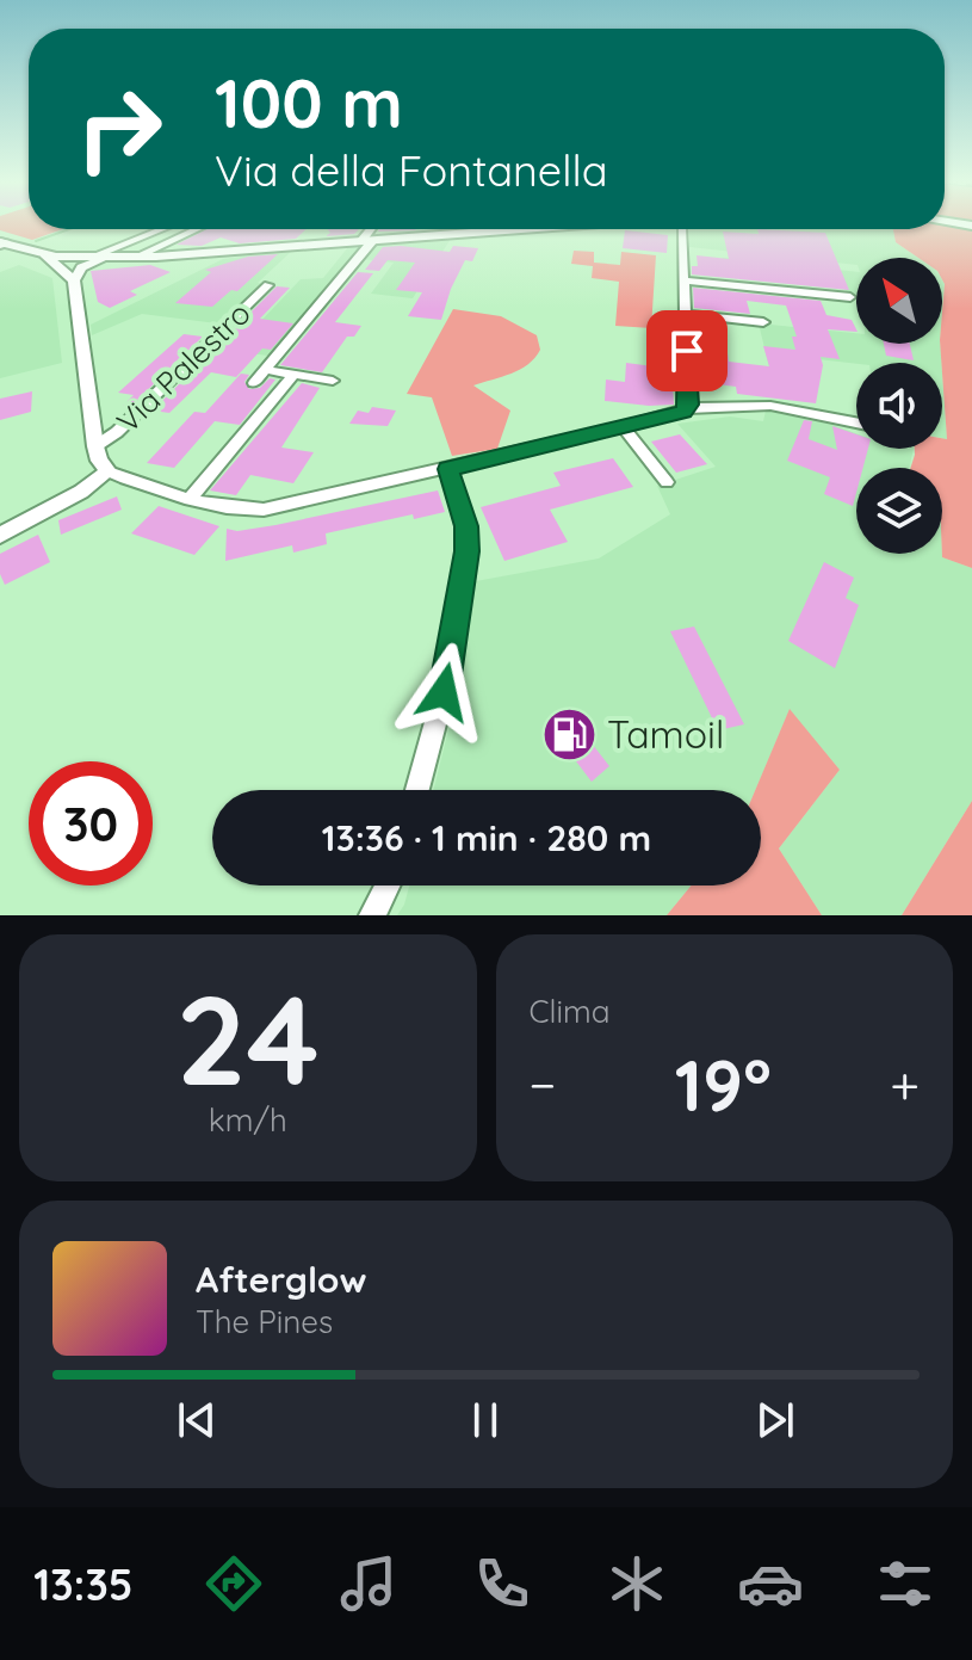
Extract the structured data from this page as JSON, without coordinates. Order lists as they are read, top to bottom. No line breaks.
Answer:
{"streets":{"street":["Via Palestro"]},"places":{"fuel station":["Tamoil"]},"north":"top left","page":{"turn":["100 m","Via della Fontanella"],"limit":"30","trip":"13:36 · 1 min · 280 m","tile":[["24","km/h"],"Clima"],"heat":["−","19°","+"],"song":["Afterglow","The Pines"],"tabs":"13:35"}}
